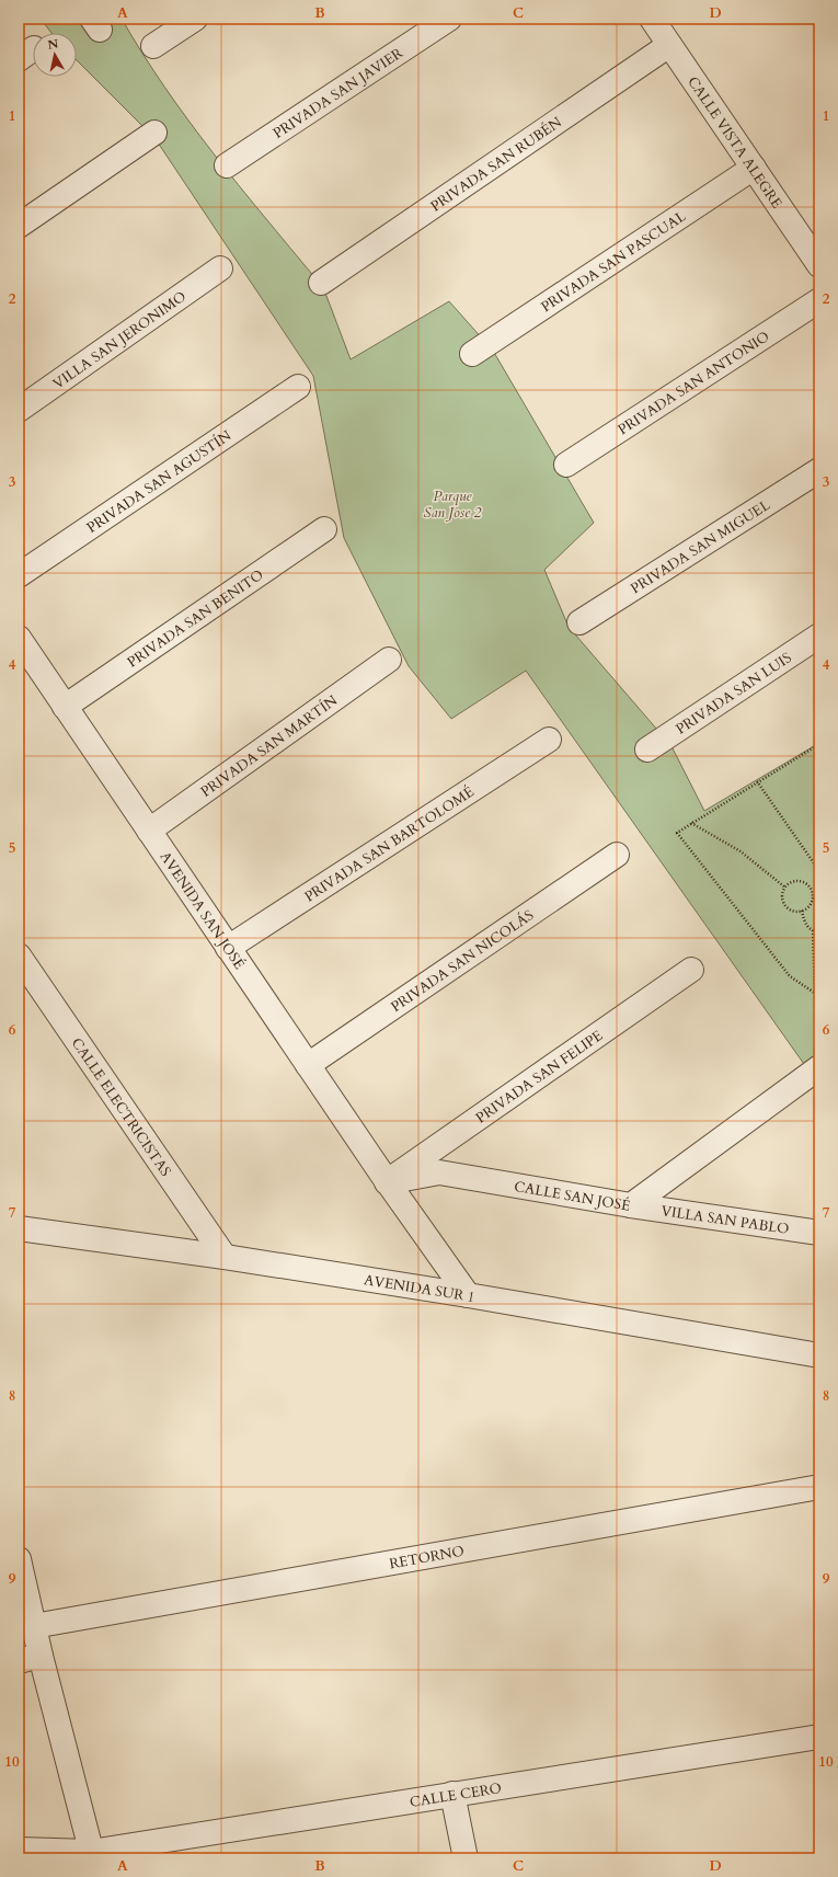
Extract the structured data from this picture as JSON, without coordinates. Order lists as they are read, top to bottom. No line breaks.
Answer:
{"streets":{"street":["PRIVADA SAN JAVIER","CALLE VISTA ALEGRE","PRIVADA SAN RUBÉN","PRIVADA SAN PASCUAL","VILLA SAN JERONIMO","PRIVADA SAN ANTONIO","PRIVADA SAN AGUSTÍN","PRIVADA SAN MIGUEL","PRIVADA SAN BENITO","PRIVADA SAN LUIS","PRIVADA SAN MARTÍN","PRIVADA SAN BARTOLOMÉ","AVENIDA SAN JOSÉ","PRIVADA SAN NICOLÁS","PRIVADA SAN FELIPE","CALLE ELECTRICISTAS","CALLE SAN JOSÉ","VILLA SAN PABLO","AVENIDA SUR 1","RETORNO","CALLE CERO"]},"crossings":[["CALLE VISTA ALEGRE","PRIVADA SAN RUBÉN"],["CALLE VISTA ALEGRE","PRIVADA SAN PASCUAL"],["PRIVADA SAN BENITO","AVENIDA SAN JOSÉ"],["PRIVADA SAN MARTÍN","AVENIDA SAN JOSÉ"],["PRIVADA SAN BARTOLOMÉ","AVENIDA SAN JOSÉ"],["AVENIDA SAN JOSÉ","PRIVADA SAN NICOLÁS"],["AVENIDA SAN JOSÉ","PRIVADA SAN FELIPE"],["AVENIDA SAN JOSÉ","CALLE SAN JOSÉ"],["AVENIDA SAN JOSÉ","AVENIDA SUR 1"],["PRIVADA SAN FELIPE","CALLE SAN JOSÉ"],["CALLE ELECTRICISTAS","AVENIDA SUR 1"],["CALLE SAN JOSÉ","VILLA SAN PABLO"]],"parks":["Parque San Jose 2"],"north":"top","grid":{"columns":["A","B","C","D"],"rows":["1","2","3","4","5","6","7","8","9","10"]}}
